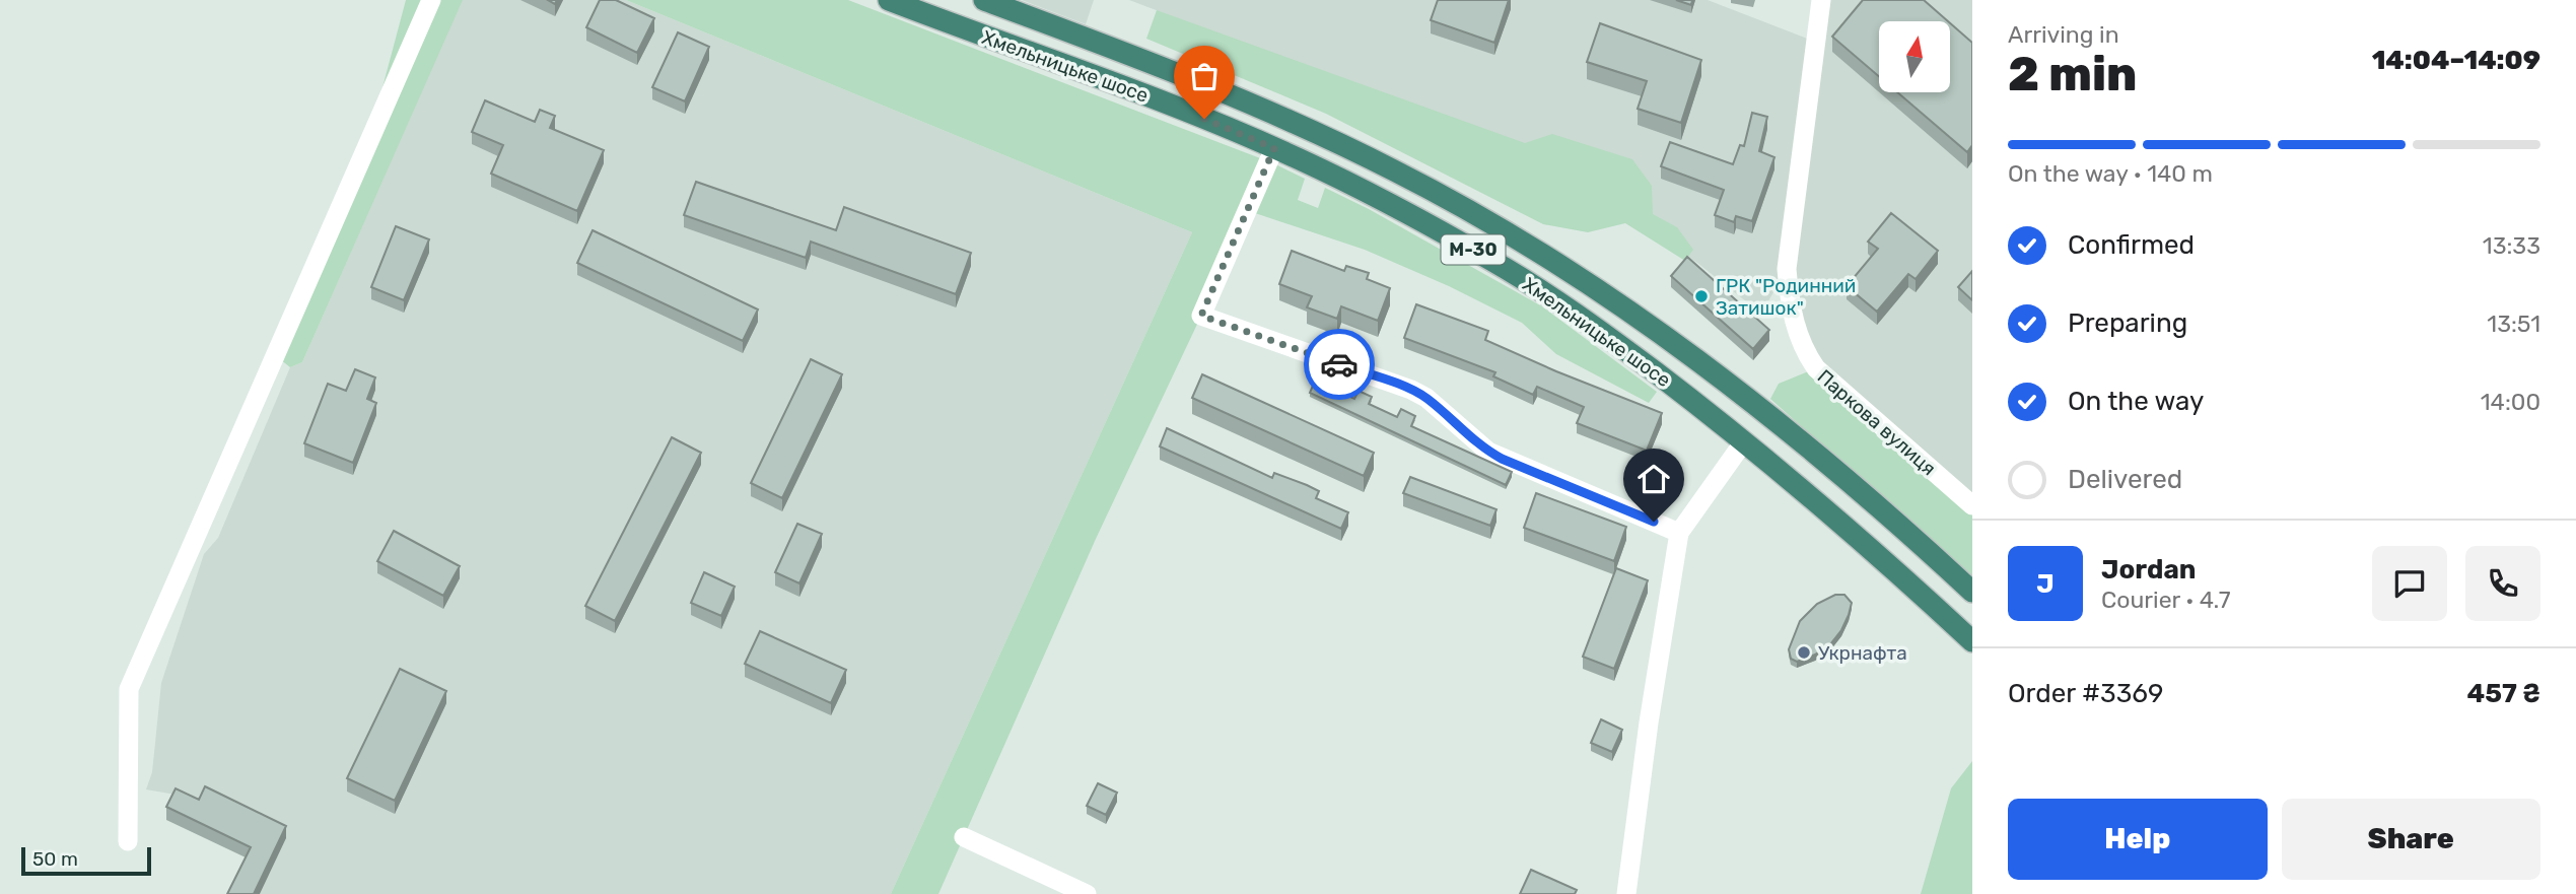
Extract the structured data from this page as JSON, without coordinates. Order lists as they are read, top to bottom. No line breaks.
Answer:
{"streets":{"highway":["Хмельницьке шосе","М-30"],"street":["Паркова вулиця"]},"places":["ГРК \"Родинний Затишок\"","Укрнафта"],"scale_bar":"50 m","north":"top","page":{"heading":["2 min","Arriving in","14:04–14:09"],"panel":["Jordan","Courier · 4.7","Order #3369","457 ₴"],"bar":"On the way · 140 m","list":[["Confirmed","13:33"],["Preparing","13:51"],["On the way","14:00"],"Delivered"],"round":"J","buttons":["Help","Share"],"scale":"50 m"}}
